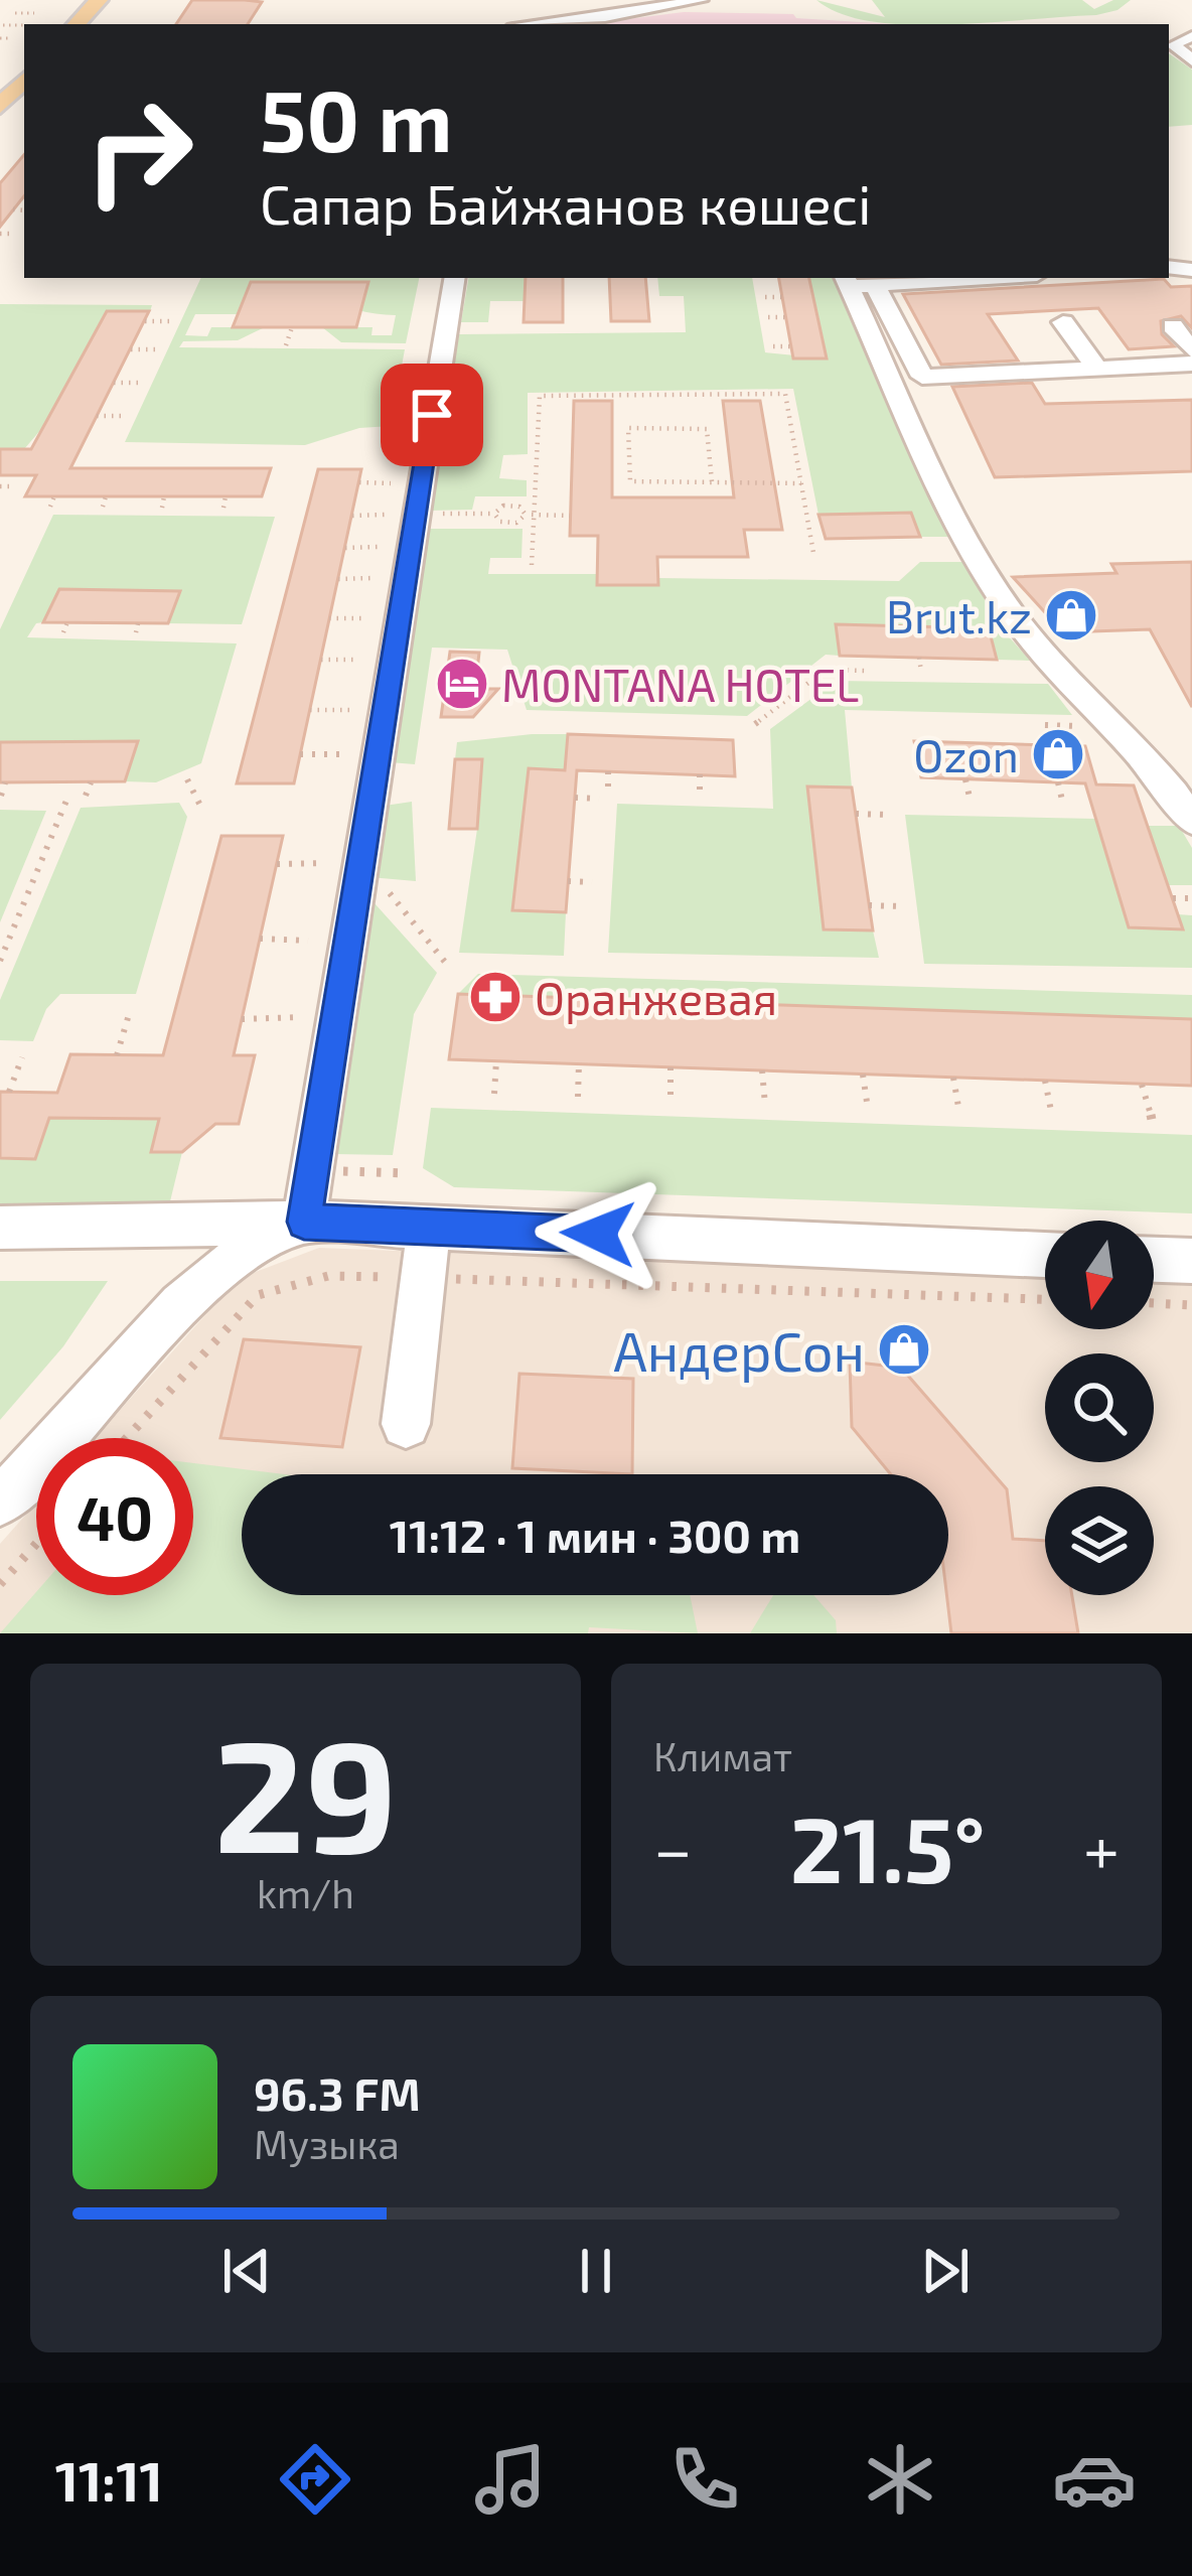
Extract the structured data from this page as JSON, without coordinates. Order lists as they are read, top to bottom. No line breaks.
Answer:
{"places":{"shop":["Brut.kz","Ozon","АндерСон"],"hotel":["MONTANA HOTEL"],"pharmacy":["Оранжевая"]},"north":"bottom","page":{"turn":["50 m","Сапар Байжанов көшесі"],"limit":"40","trip":"11:12 · 1 мин · 300 m","tile":[["29","km/h"],"Климат"],"heat":["−","21.5°","+"],"song":["96.3 FM","Музыка"],"tabs":"11:11"}}
